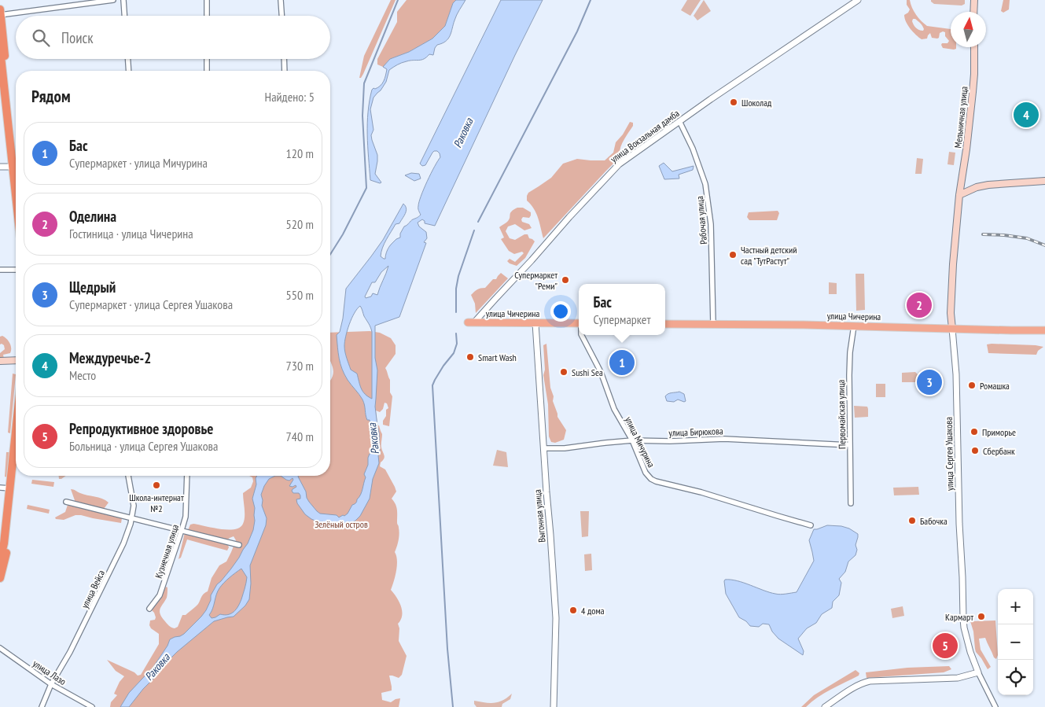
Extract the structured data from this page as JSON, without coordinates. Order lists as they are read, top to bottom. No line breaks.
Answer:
{"streets":{"main road":["Мельничная улица","улица Чичерина","улица Сергея Ушакова"],"street":["улица Вокзальная дамба","Рабочая улица","Первомайская улица","улица Бирюкова","улица Мичурина","Выгонная улица","Кузнечная улица","улица Вейса","улица Лазо"]},"crossings":[["Мельничная улица","улица Сергея Ушакова"],["улица Вокзальная дамба","Рабочая улица"],["улица Вокзальная дамба","улица Чичерина"],["Рабочая улица","улица Чичерина"],["улица Чичерина","Первомайская улица"],["улица Чичерина","улица Сергея Ушакова"],["улица Чичерина","Выгонная улица"],["Первомайская улица","улица Бирюкова"],["улица Бирюкова","улица Мичурина"],["улица Бирюкова","Выгонная улица"],["улица Вейса","улица Лазо"]],"water":["Раковка"],"parks":["Зелёный остров"],"places":["Шоколад","Частный детский сад \"ТутРастут\"","Супермаркет \"Реми\"","Smart Wash","Sushi Sea","Ромашка","Приморье","Сбербанк","Школа-интернат №2","Бабочка","4 дома","Кармарт"],"north":"top","page":{"search":"Поиск","heading":["Рядом","Найдено: 5"],"pins":["4","2","1","3","5"],"list":[{"mark":"1","name":"Бас","note":"Супермаркет · улица Мичурина","value":"120 m"},{"mark":"2","name":"Оделина","note":"Гостиница · улица Чичерина","value":"520 m"},{"mark":"3","name":"Щедрый","note":"Супермаркет · улица Сергея Ушакова","value":"550 m"},{"mark":"4","name":"Междуречье-2","note":"Место","value":"730 m"},{"mark":"5","name":"Репродуктивное здоровье","note":"Больница · улица Сергея Ушакова","value":"740 m"}],"popup":["Бас","Супермаркет"],"map_buttons":["+","−"]}}
